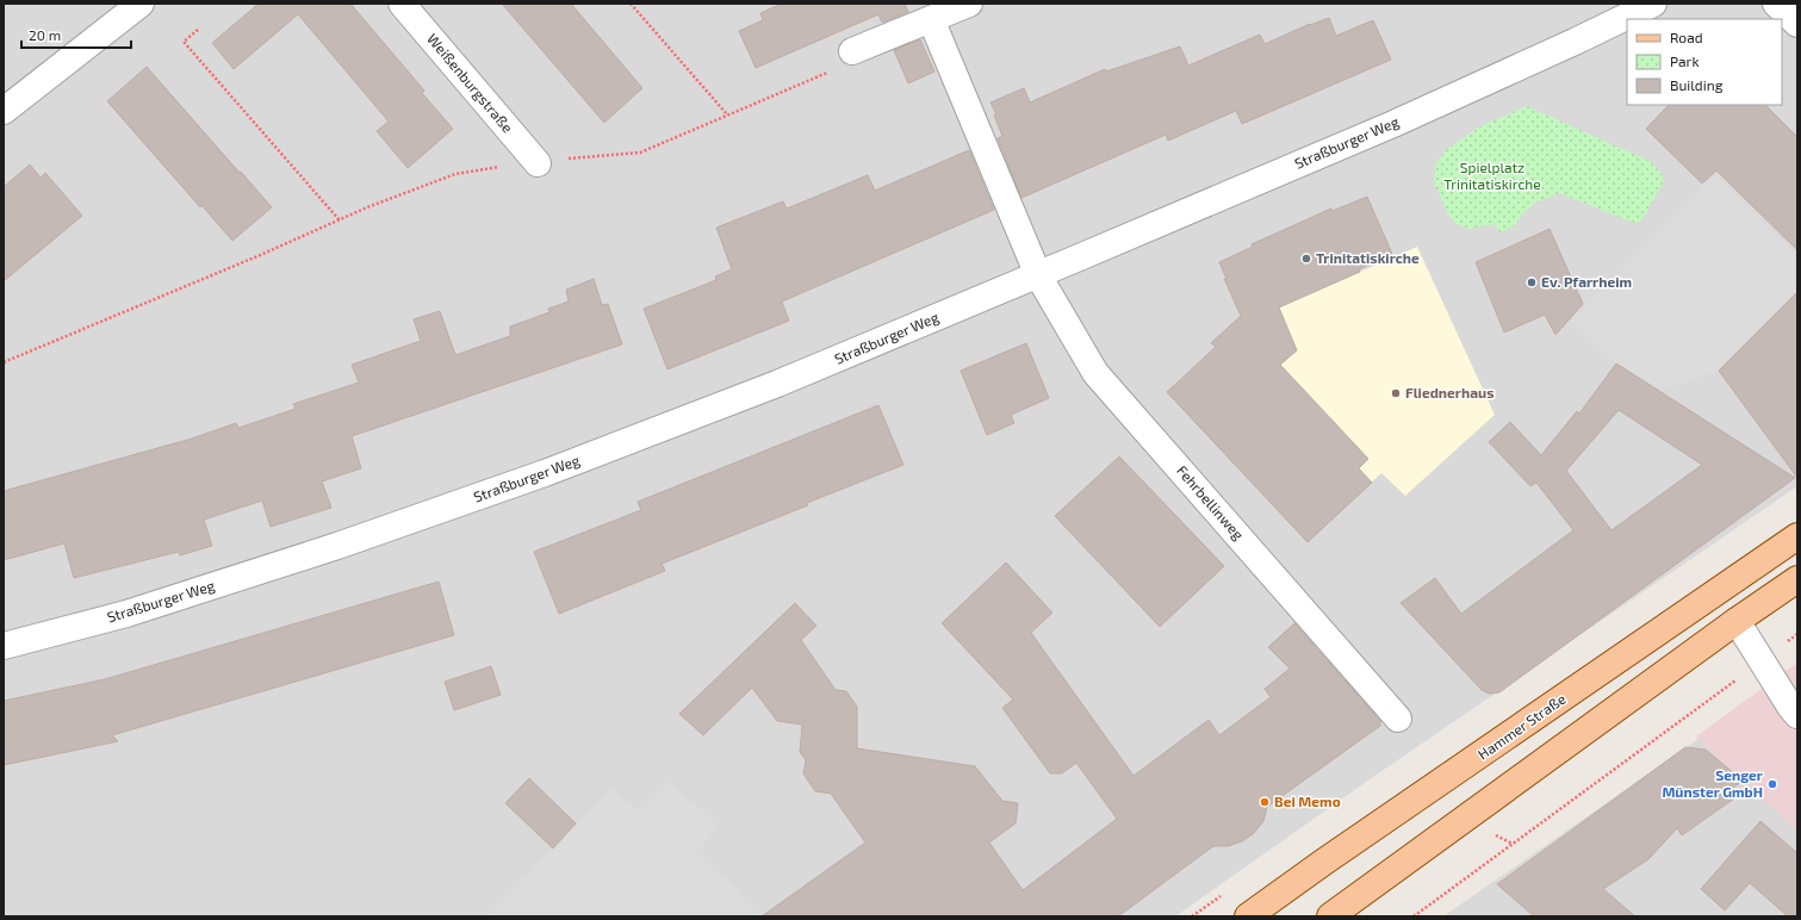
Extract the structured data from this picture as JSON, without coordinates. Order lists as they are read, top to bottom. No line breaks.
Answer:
{"streets":{"main road":["Hammer Straße"],"street":["Weißenburgstraße","Straßburger Weg","Fehrbellinweg"]},"crossings":[["Straßburger Weg","Fehrbellinweg"]],"parks":["Spielplatz Trinitatiskirche"],"places":["Trinitatiskirche","Ev. Pfarrheim","Fliednerhaus","Senger Münster GmbH","Bei Memo"],"legend":["Road","Park","Building"],"scale_bar":"20 m"}
